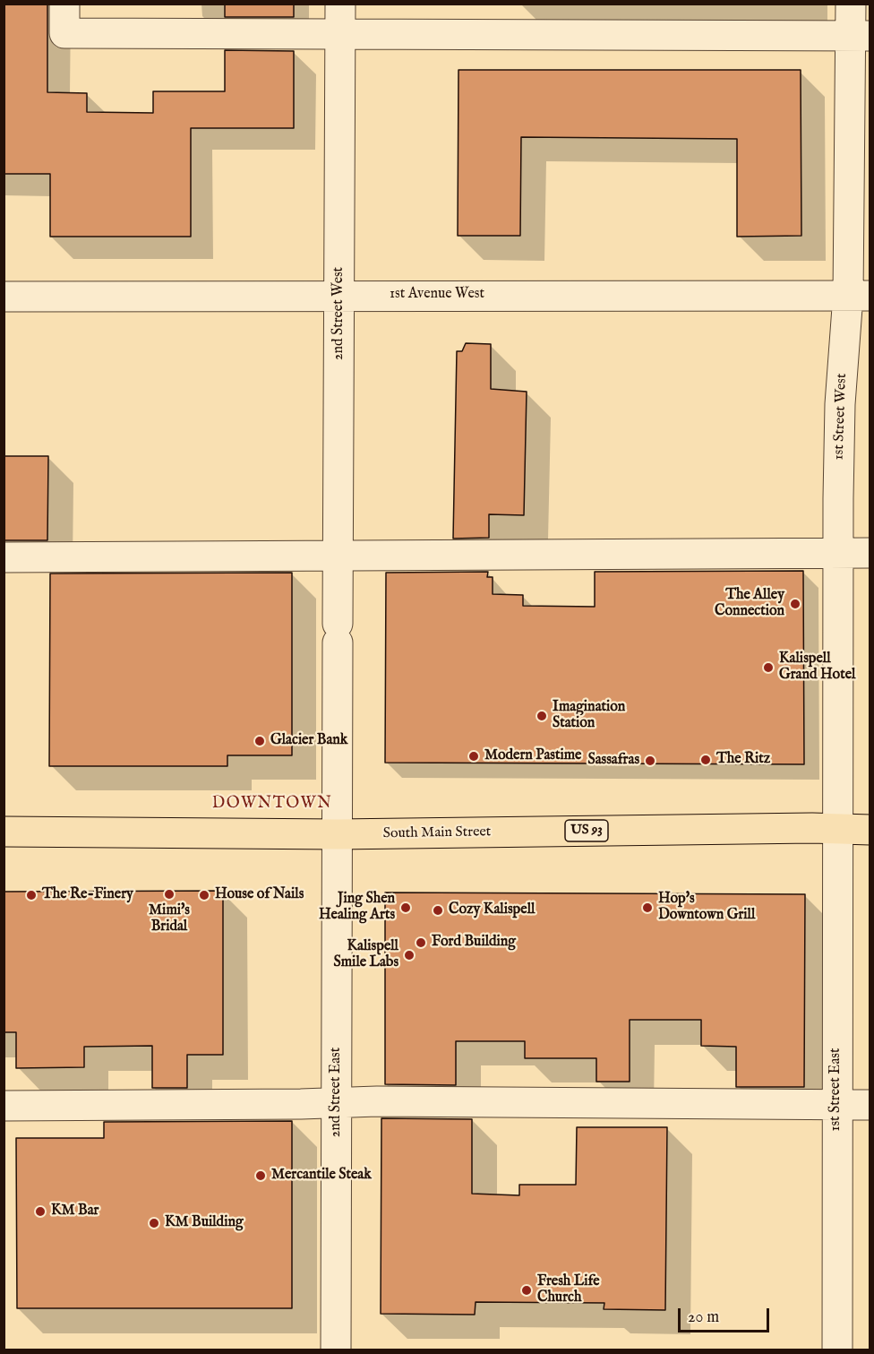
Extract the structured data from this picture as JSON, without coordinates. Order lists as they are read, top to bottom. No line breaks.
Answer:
{"streets":{"main road":["US 93","South Main Street"],"street":["1st Avenue West","2nd Street West","1st Street West","1st Street East","2nd Street East"]},"crossings":[["1st Avenue West","2nd Street West"],["1st Avenue West","1st Street West"],["2nd Street West","South Main Street"],["2nd Street West","2nd Street East"],["1st Street West","South Main Street"],["1st Street West","1st Street East"],["South Main Street","1st Street East"],["South Main Street","2nd Street East"]],"districts":["DOWNTOWN"],"places":["The Alley Connection","Kalispell Grand Hotel","Imagination Station","Glacier Bank","Modern Pastime","The Ritz","Sassafras","Mimi's Bridal","The Re-Finery","House of Nails","Jing Shen Healing Arts","Hop's Downtown Grill","Cozy Kalispell","Ford Building","Kalispell Smile Labs","Mercantile Steak","KM Bar","KM Building","Fresh Life Church"],"scale_bar":"20 m"}
